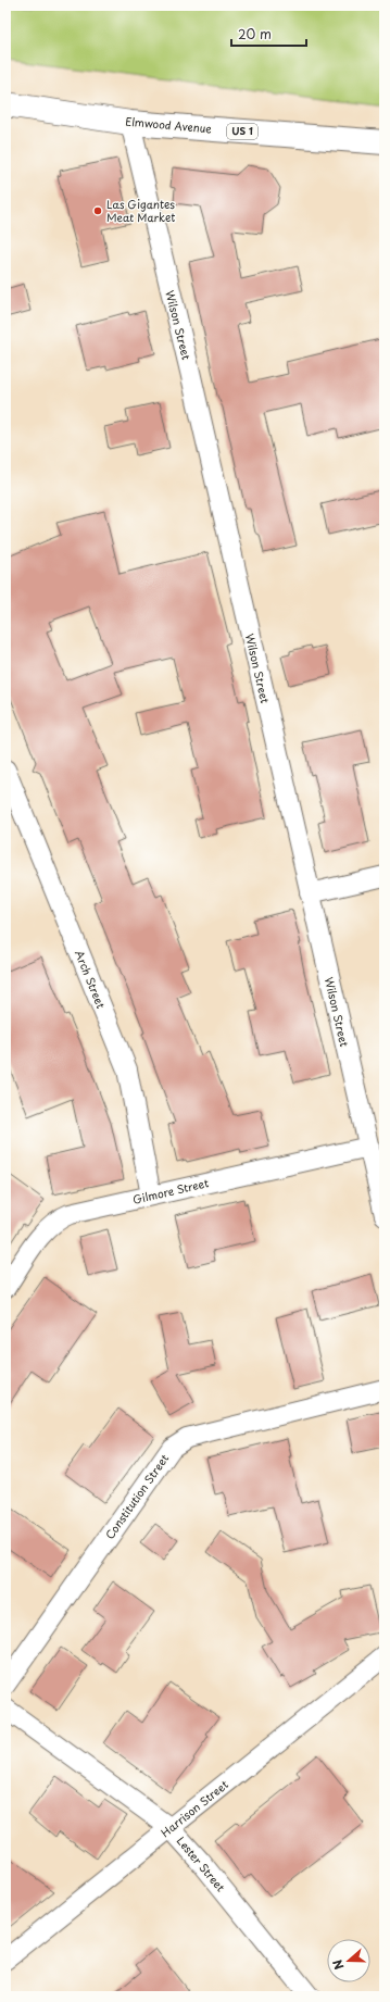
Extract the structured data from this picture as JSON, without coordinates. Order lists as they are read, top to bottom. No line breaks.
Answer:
{"streets":{"main road":["Elmwood Avenue","US 1"],"street":["Wilson Street","Arch Street","Gilmore Street","Constitution Street","Harrison Street","Lester Street"]},"crossings":[["Elmwood Avenue","Wilson Street"],["Wilson Street","Gilmore Street"],["Arch Street","Gilmore Street"],["Harrison Street","Lester Street"]],"places":["Las Gigantes Meat Market"],"scale_bar":"20 m","north":"left"}
